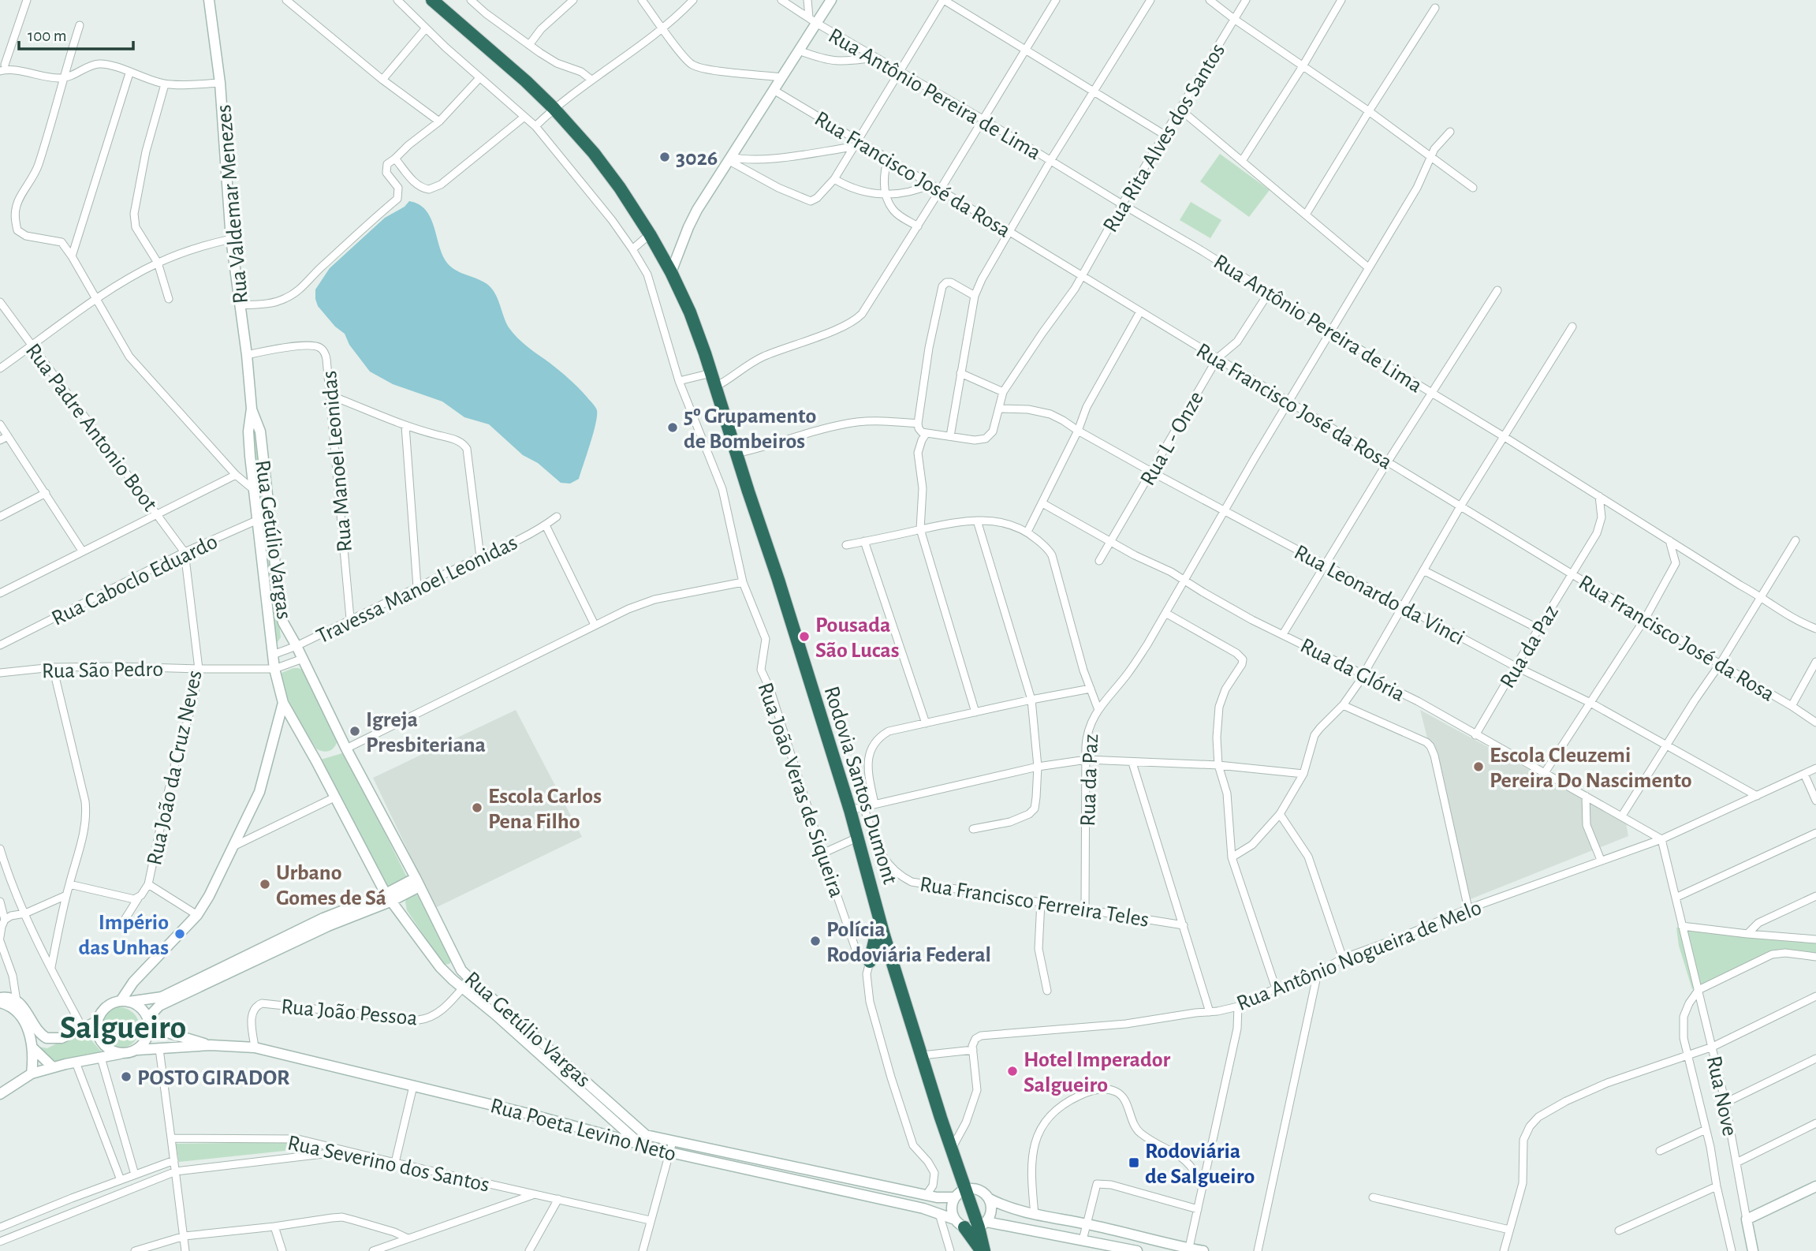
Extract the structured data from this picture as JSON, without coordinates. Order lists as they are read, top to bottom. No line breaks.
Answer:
{"streets":{"highway":["Rodovia Santos Dumont"],"main road":["Rua Valdemar Menezes","Rua Getúlio Vargas","Rua Nove","Rua Poeta Levino Neto"],"street":["Rua Antônio Pereira de Lima","Rua Rita Alves dos Santos","Rua Francisco José da Rosa","Rua Padre Antonio Boot","Rua L - Onze","Rua Manoel Leonidas","Rua Caboclo Eduardo","Travessa Manoel Leonidas","Rua Leonardo da Vinci","Rua da Paz","Rua São Pedro","Rua da Glória","Rua João da Cruz Neves","Rua João Veras de Siqueira","Rua Francisco Ferreira Teles","Rua Antônio Nogueira de Melo","Rua João Pessoa","Rua Severino dos Santos"]},"crossings":[["Rua Antônio Pereira de Lima","Rua Rita Alves dos Santos"],["Rua Antônio Pereira de Lima","Rua L - Onze"],["Rua Antônio Pereira de Lima","Rua da Paz"],["Rua Rita Alves dos Santos","Rua Francisco José da Rosa"],["Rua Francisco José da Rosa","Rua L - Onze"],["Rua Francisco José da Rosa","Rua da Paz"],["Rua Valdemar Menezes","Rua Manoel Leonidas"],["Rua Valdemar Menezes","Rua Getúlio Vargas"],["Rua Padre Antonio Boot","Rua Caboclo Eduardo"],["Rua Padre Antonio Boot","Rua João da Cruz Neves"],["Rua L - Onze","Rua Leonardo da Vinci"],["Rua L - Onze","Rua da Glória"],["Rua Manoel Leonidas","Travessa Manoel Leonidas"],["Rua Getúlio Vargas","Rua Caboclo Eduardo"],["Rua Getúlio Vargas","Travessa Manoel Leonidas"],["Rua Getúlio Vargas","Rua São Pedro"],["Rua Getúlio Vargas","Rua João Pessoa"],["Rua Getúlio Vargas","Rua Poeta Levino Neto"],["Rua Caboclo Eduardo","Rua João da Cruz Neves"],["Rua Leonardo da Vinci","Rua da Paz"],["Rua Leonardo da Vinci","Rua Antônio Nogueira de Melo"],["Rua da Paz","Rua da Glória"],["Rua da Paz","Rua Francisco Ferreira Teles"],["Rua São Pedro","Rua João da Cruz Neves"],["Rua da Glória","Rua Antônio Nogueira de Melo"],["Rua da Glória","Rua Nove"],["Rodovia Santos Dumont","Rua Francisco Ferreira Teles"],["Rodovia Santos Dumont","Rua Poeta Levino Neto"],["Rua Antônio Nogueira de Melo","Rua Nove"],["Rua João Pessoa","Rua Poeta Levino Neto"]],"districts":["Salgueiro"],"places":{"other":["3026","5º Grupamento de Bombeiros","Pousada São Lucas","Igreja Presbiteriana","Escola Cleuzemi Pereira Do Nascimento","Escola Carlos Pena Filho","Urbano Gomes de Sá","Império das Unhas","Polícia Rodoviária Federal","Hotel Imperador Salgueiro","POSTO GIRADOR"],"transit":["Rodoviária de Salgueiro"]},"scale_bar":"100 m"}
